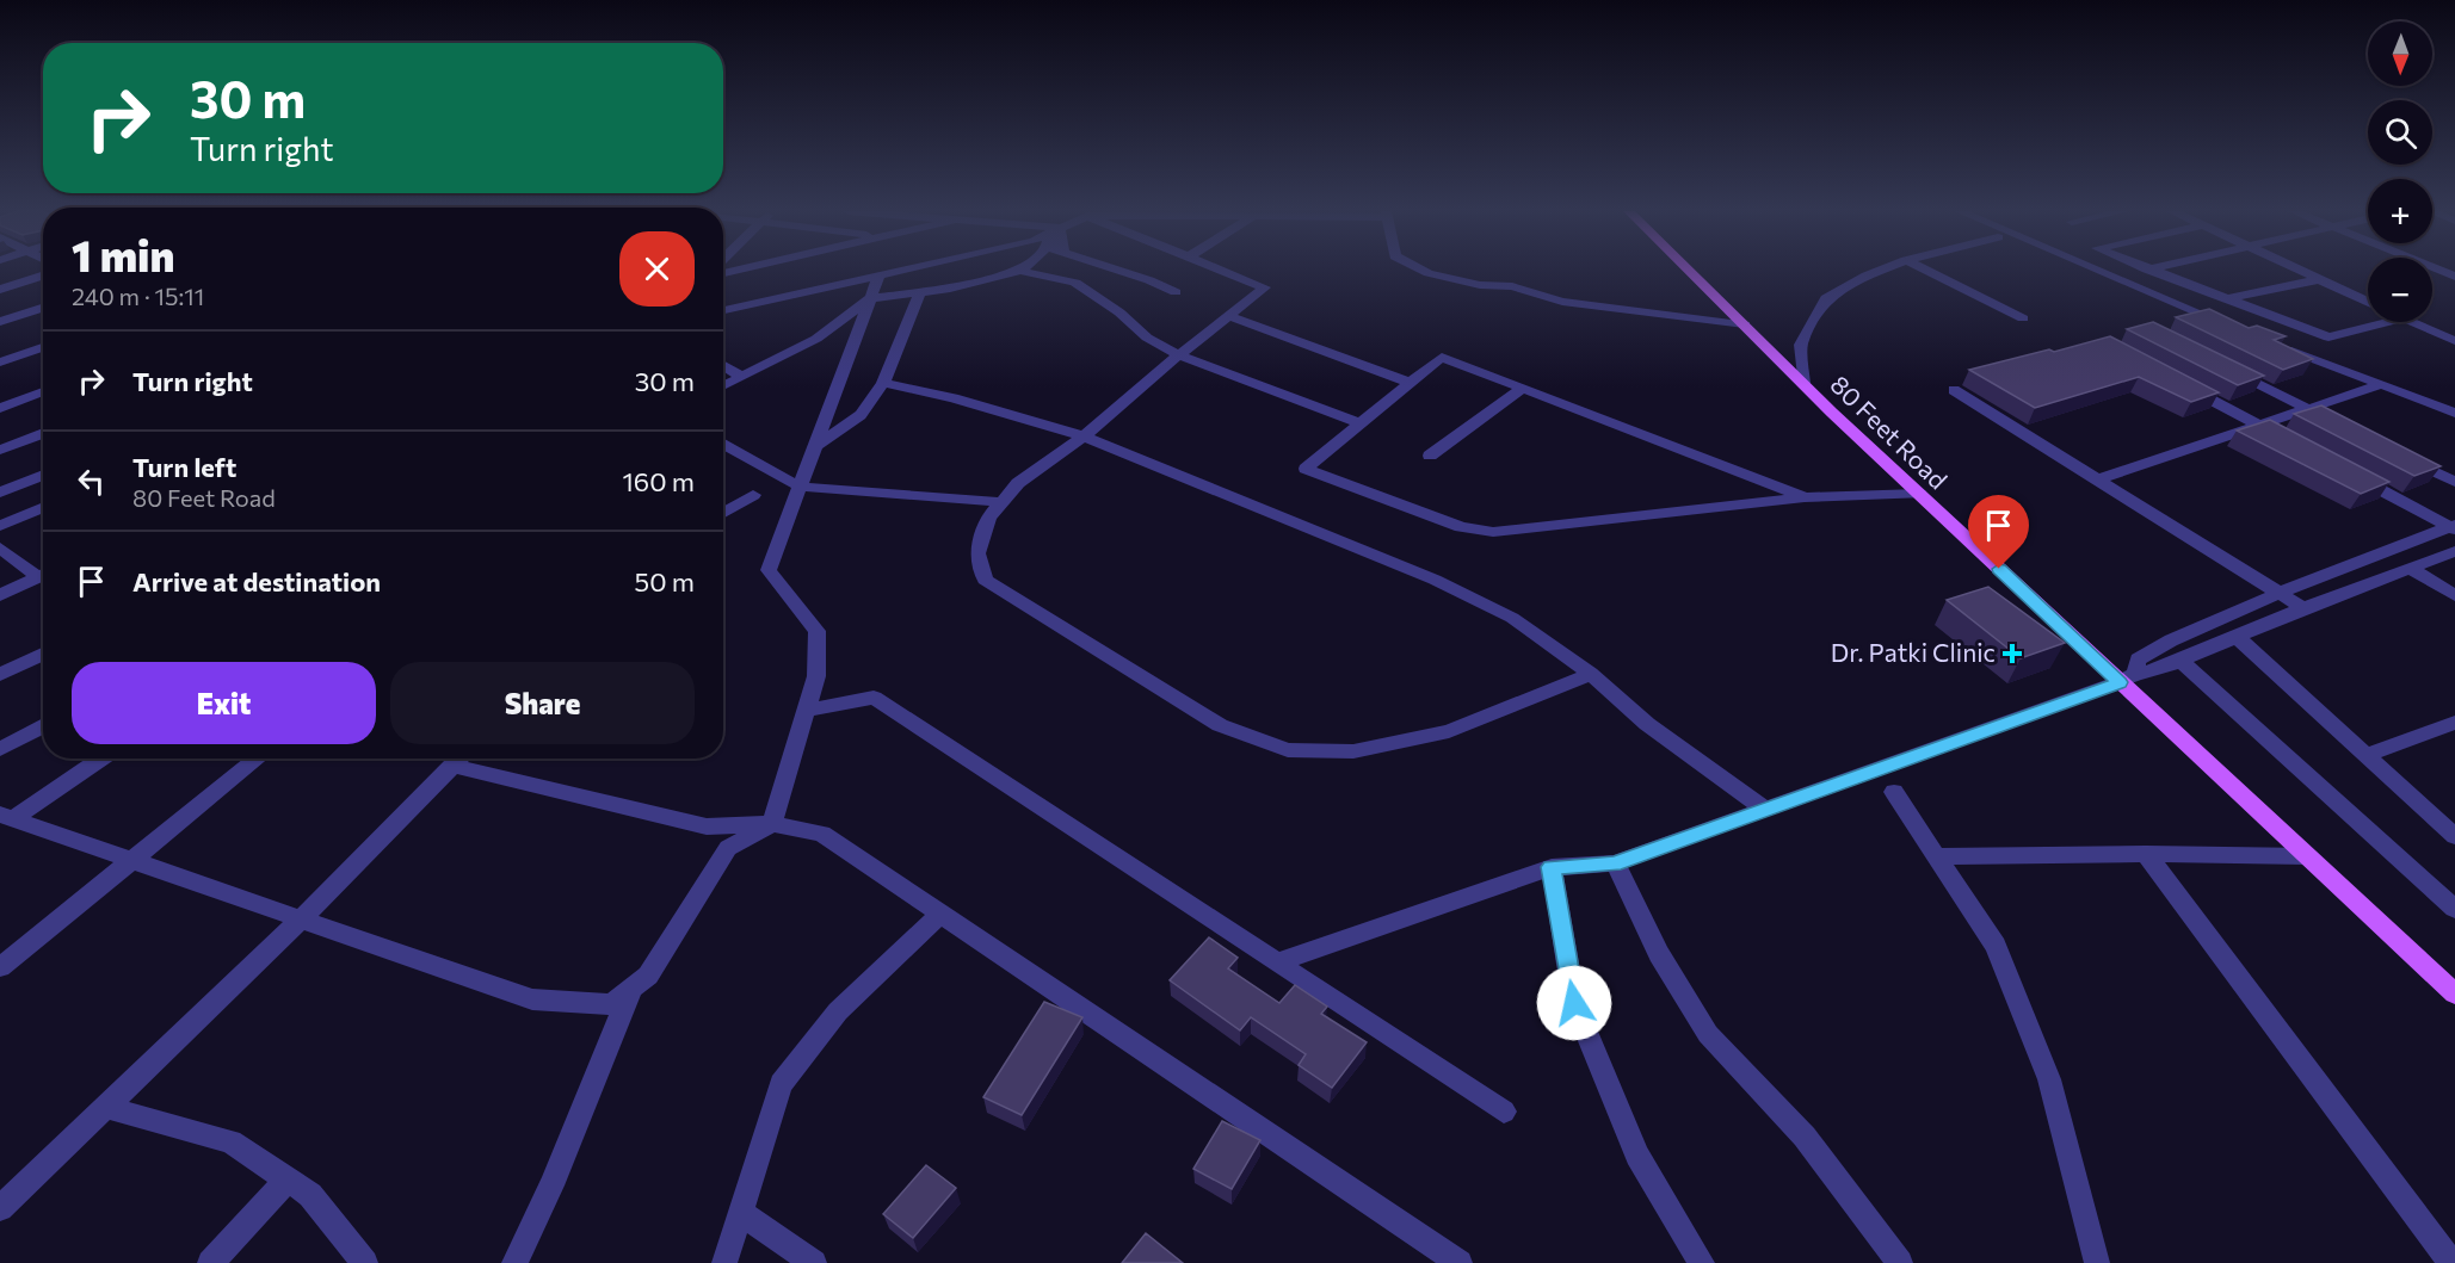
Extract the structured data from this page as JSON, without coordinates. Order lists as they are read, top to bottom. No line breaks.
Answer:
{"streets":{"main road":["80 Feet Road"]},"places":{"health":["Dr. Patki Clinic"]},"north":"bottom","page":{"map_buttons":["+","−"],"turn":["30 m","Turn right"],"heading":["1 min","240 m · 15:11"],"list":[{"name":"Turn right","value":"30 m"},{"name":"Turn left","note":"80 Feet Road","value":"160 m"},{"name":"Arrive at destination","value":"50 m"}],"buttons":["Exit","Share"]}}
